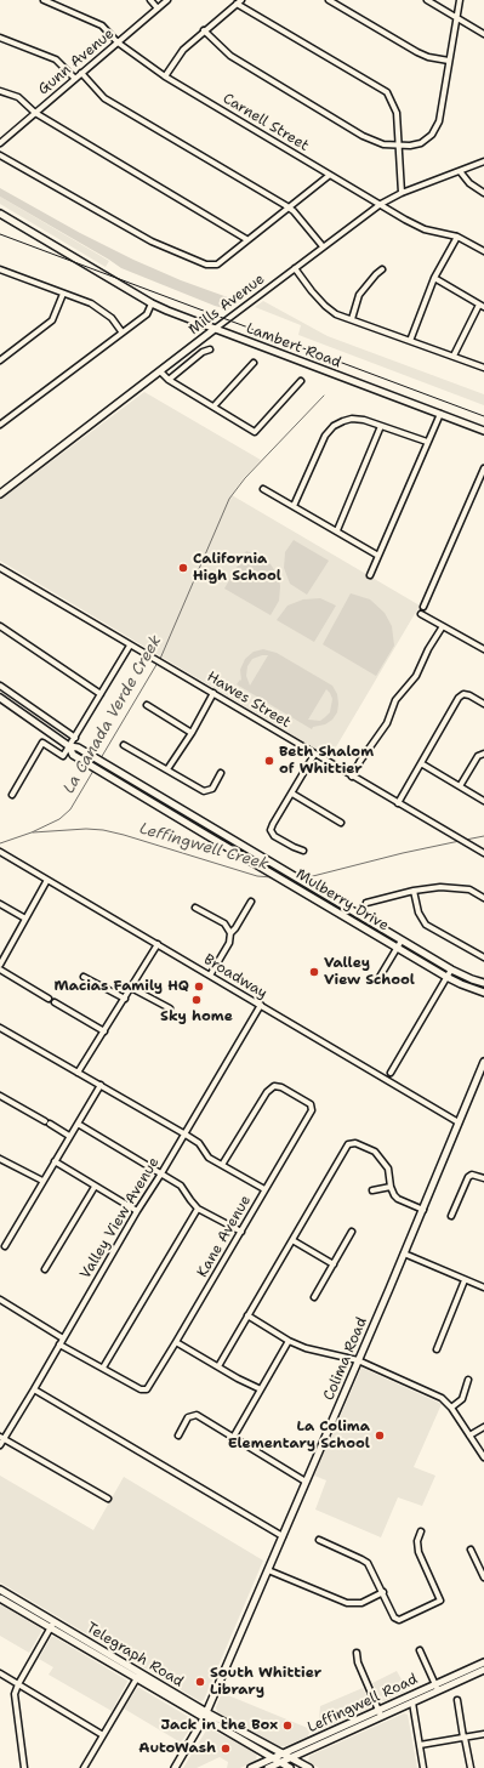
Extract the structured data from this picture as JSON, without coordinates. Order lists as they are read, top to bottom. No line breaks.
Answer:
{"streets":{"main road":["Mills Avenue","Lambert Road","Mulberry Drive","Colima Road","Telegraph Road","Leffingwell Road"],"street":["Gunn Avenue","Carnell Street","Hawes Street","Broadway","Valley View Avenue","Kane Avenue"]},"crossings":[["Gunn Avenue","Carnell Street"],["Carnell Street","Mills Avenue"],["Mills Avenue","Lambert Road"],["Broadway","Valley View Avenue"],["Broadway","Colima Road"],["Colima Road","Telegraph Road"],["Telegraph Road","Leffingwell Road"]],"water":["La Canada Verde Creek","Leffingwell Creek"],"places":["California High School","Beth Shalom of Whittier","Valley View School","Macias Family HQ","Sky home","La Colima Elementary School","South Whittier Library","Jack in the Box","AutoWash"]}
